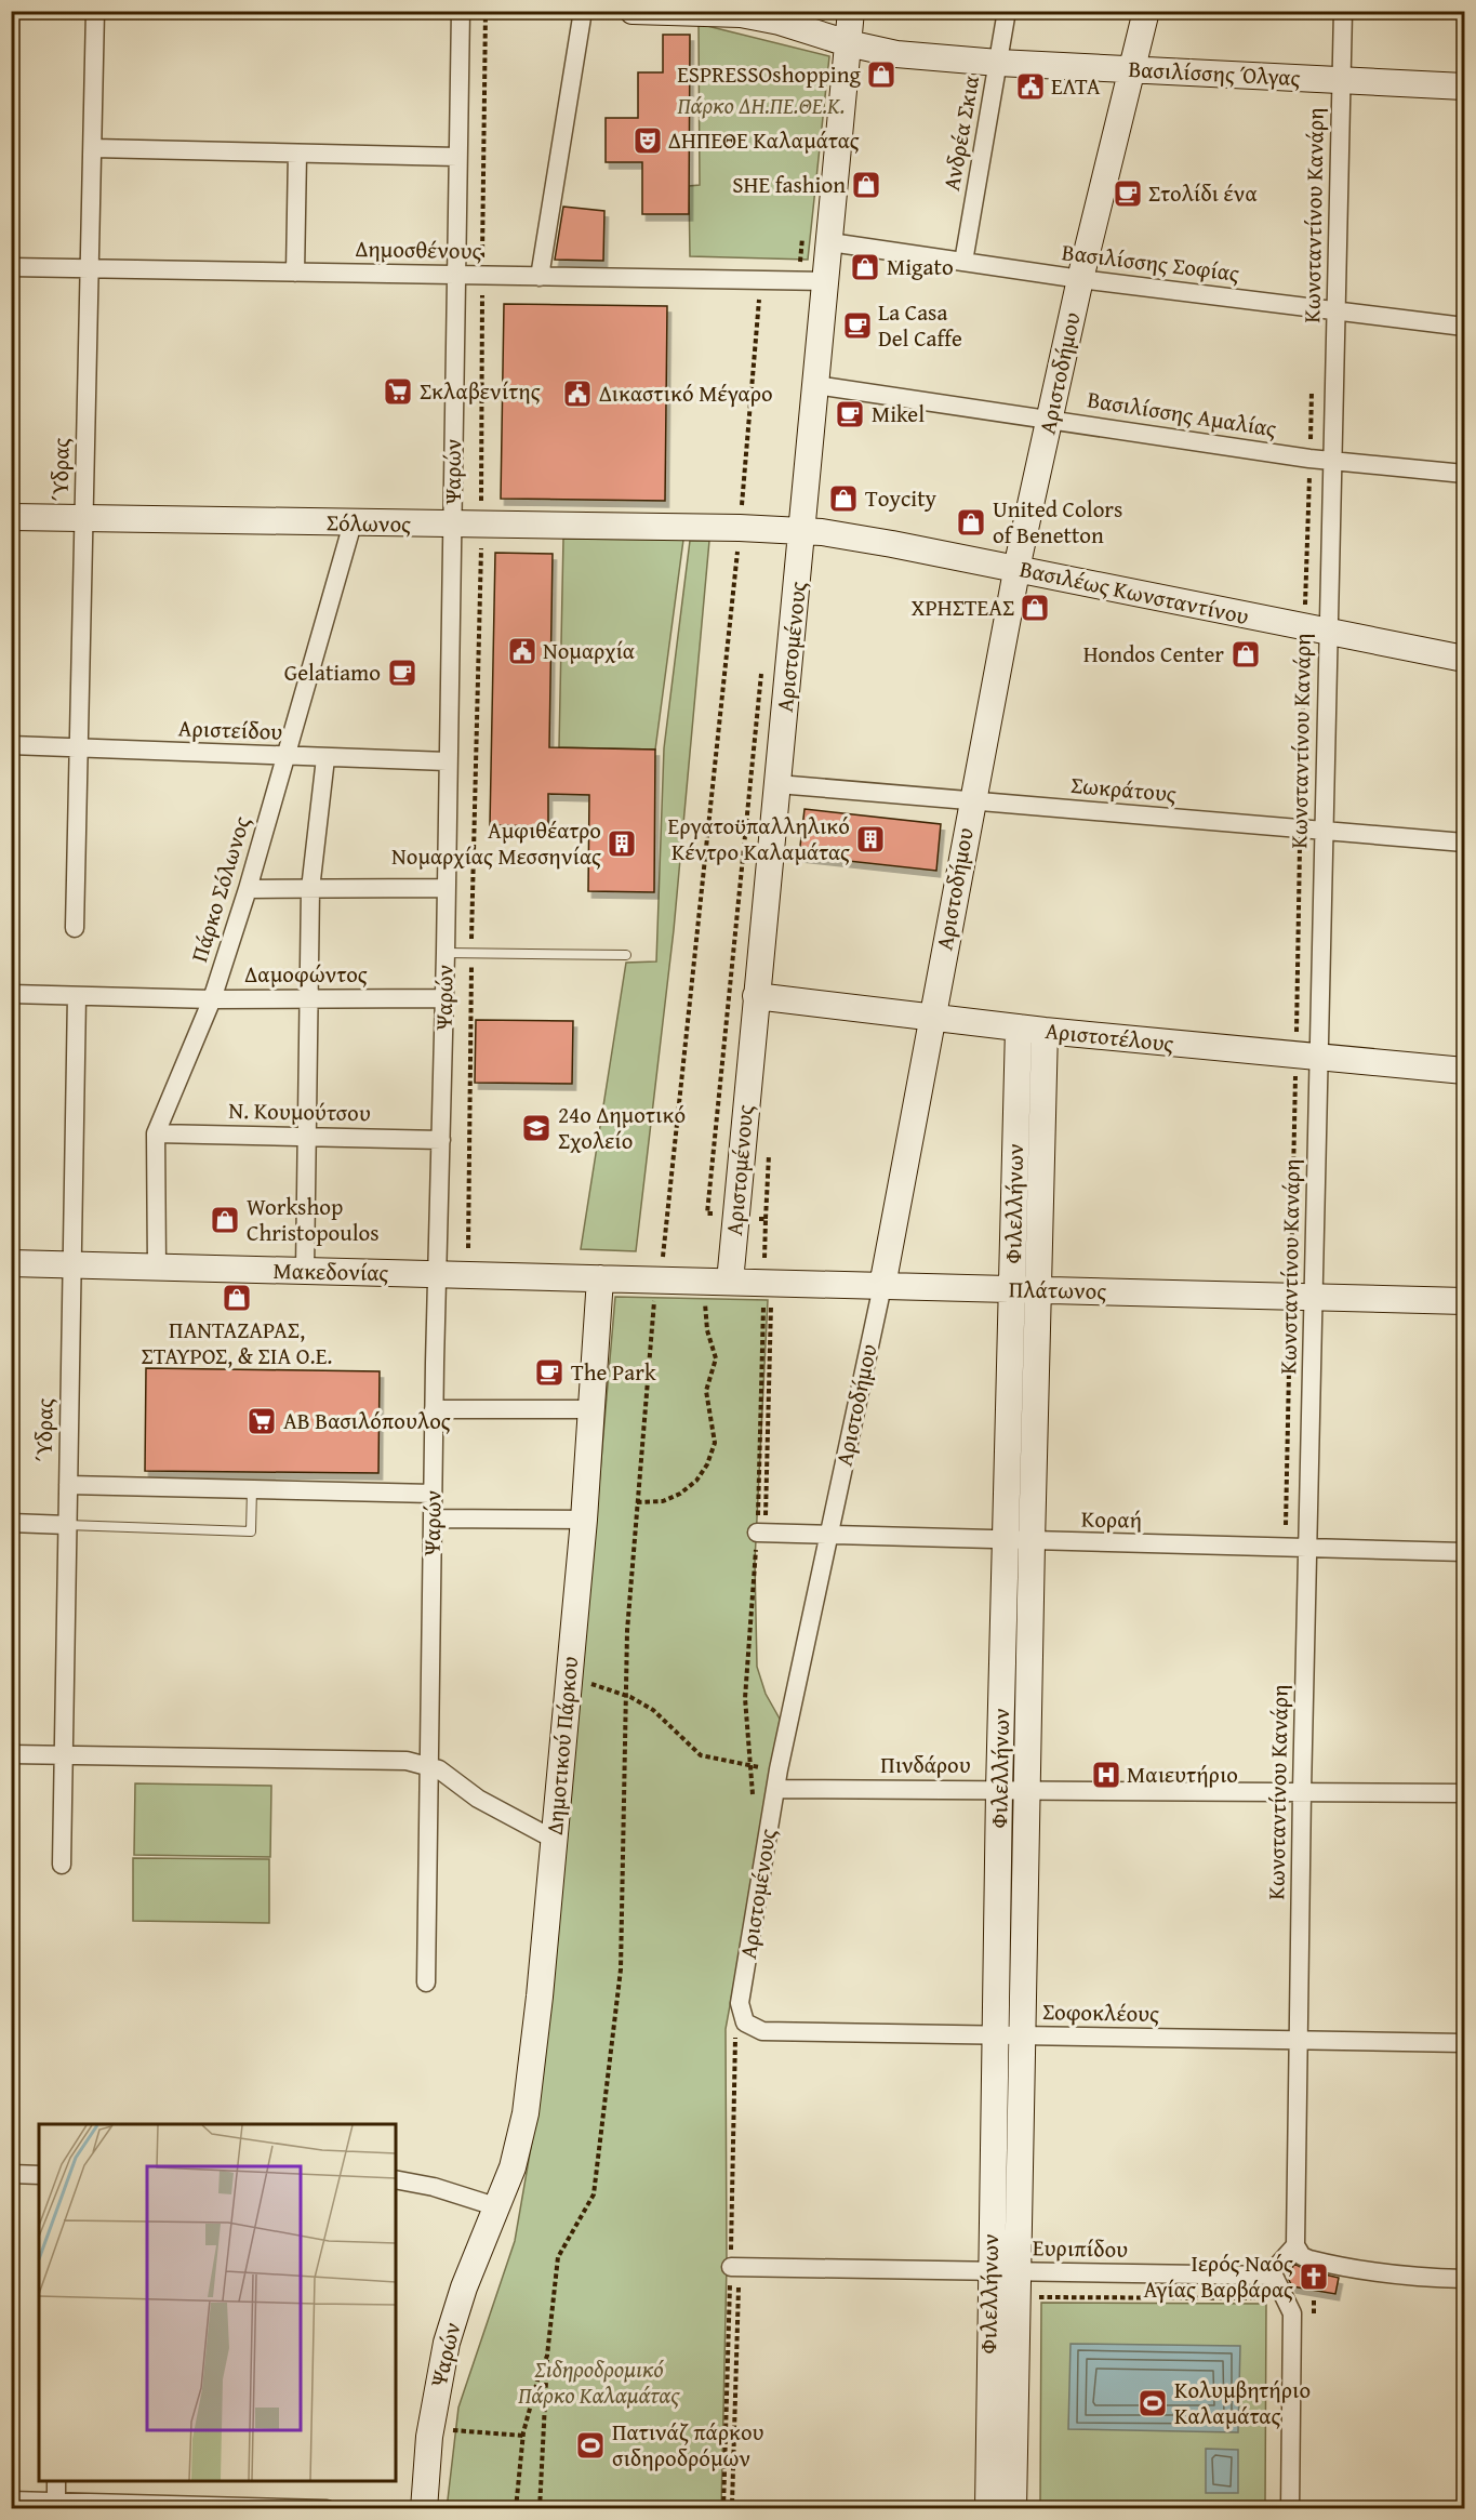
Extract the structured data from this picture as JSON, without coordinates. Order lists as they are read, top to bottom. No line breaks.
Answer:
{"streets":{"street":["Βασιλίσσης Όλγας","Ανδρέα Σκια","Κωνσταντίνου Κανάρη","Δημοσθένους","Βασιλίσσης Σοφίας","Αριστοδήμου","Βασιλίσσης Αμαλίας","Ύδρας","Ψαρών","Σόλωνος","Βασιλέως Κωνσταντίνου","Αριστομένους","Αριστείδου","Σωκράτους","Πάρκο Σόλωνος","Δαμοφώντος","Αριστοτέλους","Ν. Κουμούτσου","Φιλελλήνων","Μακεδονίας","Πλάτωνος","Κοραή","Δημοτικού Πάρκου","Πινδάρου","Σοφοκλέους","Ευριπίδου"]},"crossings":[["Βασιλίσσης Όλγας","Ανδρέα Σκια"],["Βασιλίσσης Όλγας","Κωνσταντίνου Κανάρη"],["Βασιλίσσης Όλγας","Αριστοδήμου"],["Βασιλίσσης Όλγας","Αριστομένους"],["Ανδρέα Σκια","Βασιλίσσης Σοφίας"],["Κωνσταντίνου Κανάρη","Βασιλίσσης Σοφίας"],["Κωνσταντίνου Κανάρη","Βασιλίσσης Αμαλίας"],["Κωνσταντίνου Κανάρη","Βασιλέως Κωνσταντίνου"],["Κωνσταντίνου Κανάρη","Σωκράτους"],["Κωνσταντίνου Κανάρη","Αριστοτέλους"],["Κωνσταντίνου Κανάρη","Πλάτωνος"],["Κωνσταντίνου Κανάρη","Κοραή"],["Κωνσταντίνου Κανάρη","Πινδάρου"],["Κωνσταντίνου Κανάρη","Σοφοκλέους"],["Δημοσθένους","Ύδρας"],["Δημοσθένους","Ψαρών"],["Δημοσθένους","Αριστομένους"],["Βασιλίσσης Σοφίας","Αριστοδήμου"],["Βασιλίσσης Σοφίας","Αριστομένους"],["Αριστοδήμου","Βασιλίσσης Αμαλίας"],["Αριστοδήμου","Βασιλέως Κωνσταντίνου"],["Αριστοδήμου","Αριστομένους"],["Αριστοδήμου","Σωκράτους"],["Αριστοδήμου","Αριστοτέλους"],["Αριστοδήμου","Πλάτωνος"],["Αριστοδήμου","Κοραή"],["Βασιλίσσης Αμαλίας","Αριστομένους"],["Ύδρας","Σόλωνος"],["Ύδρας","Αριστείδου"],["Ύδρας","Δαμοφώντος"],["Ύδρας","Μακεδονίας"],["Ψαρών","Σόλωνος"],["Ψαρών","Αριστείδου"],["Ψαρών","Δαμοφώντος"],["Ψαρών","Ν. Κουμούτσου"],["Ψαρών","Μακεδονίας"],["Ψαρών","Δημοτικού Πάρκου"],["Σόλωνος","Βασιλέως Κωνσταντίνου"],["Σόλωνος","Αριστομένους"],["Σόλωνος","Πάρκο Σόλωνος"],["Βασιλέως Κωνσταντίνου","Αριστομένους"],["Αριστομένους","Σωκράτους"],["Αριστομένους","Αριστοτέλους"],["Αριστομένους","Πλάτωνος"],["Αριστομένους","Πινδάρου"],["Αριστομένους","Σοφοκλέους"],["Αριστείδου","Πάρκο Σόλωνος"],["Πάρκο Σόλωνος","Δαμοφώντος"],["Πάρκο Σόλωνος","Ν. Κουμούτσου"],["Πάρκο Σόλωνος","Μακεδονίας"],["Αριστοτέλους","Φιλελλήνων"],["Φιλελλήνων","Πλάτωνος"],["Φιλελλήνων","Κοραή"],["Φιλελλήνων","Πινδάρου"],["Φιλελλήνων","Σοφοκλέους"],["Φιλελλήνων","Ευριπίδου"],["Μακεδονίας","Πλάτωνος"],["Μακεδονίας","Δημοτικού Πάρκου"]],"parks":["Πάρκο ΔΗ.ΠΕ.ΘΕ.Κ.","Σιδηροδρομικό Πάρκο Καλαμάτας"],"places":{"shop":["ESPRESSOshopping","SHE fashion","Migato","Τoycity","United Colors of Benetton","ΧΡΗΣΤΕΑΣ","Hondos Center","Workshop Christopoulos","ΠΑΝΤΑΖΑΡΑΣ, ΣΤΑΥΡΟΣ, & ΣΙΑ Ο.Ε."],"public building":["ΕΛΤΑ","Δικαστικό Μέγαρο","Νομαρχία"],"theatre":["ΔΗΠΕΘΕ Καλαμάτας"],"cafe":["Στολίδι ένα","La Casa Del Caffe","Mikel","Gelatiamo","The Park"],"supermarket":["Σκλαβενίτης","ΑΒ Βασιλόπουλος"],"building":["Εργατοϋπαλληλικό Κέντρο Καλαμάτας","Αμφιθέατρο Νομαρχίας Μεσσηνίας"],"school or university":["24ο Δημοτικό Σχολείο"],"hospital":["Μαιευτήριο"],"church":["Ιερός Ναός Αγίας Βαρβάρας"],"sports":["Κολυμβητήριο Καλαμάτας","Πατινάζ πάρκου σιδηροδρόμων"]}}
